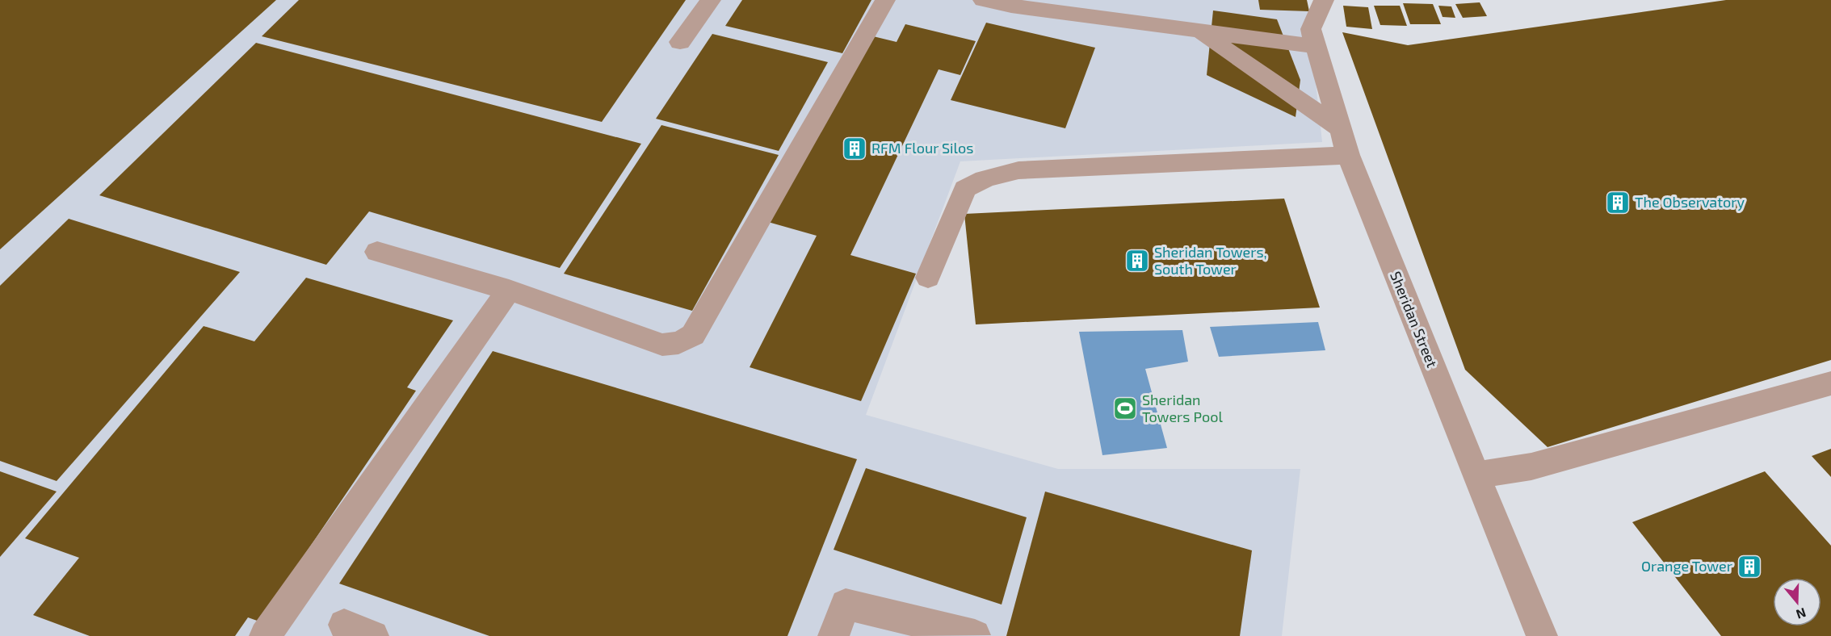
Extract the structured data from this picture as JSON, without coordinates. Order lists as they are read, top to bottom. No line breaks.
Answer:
{"streets":{"street":["Sheridan Street"]},"places":{"building":["RFM Flour Silos","The Observatory","Sheridan Towers, South Tower","Orange Tower"],"sports":["Sheridan Towers Pool"]},"north":"bottom"}
